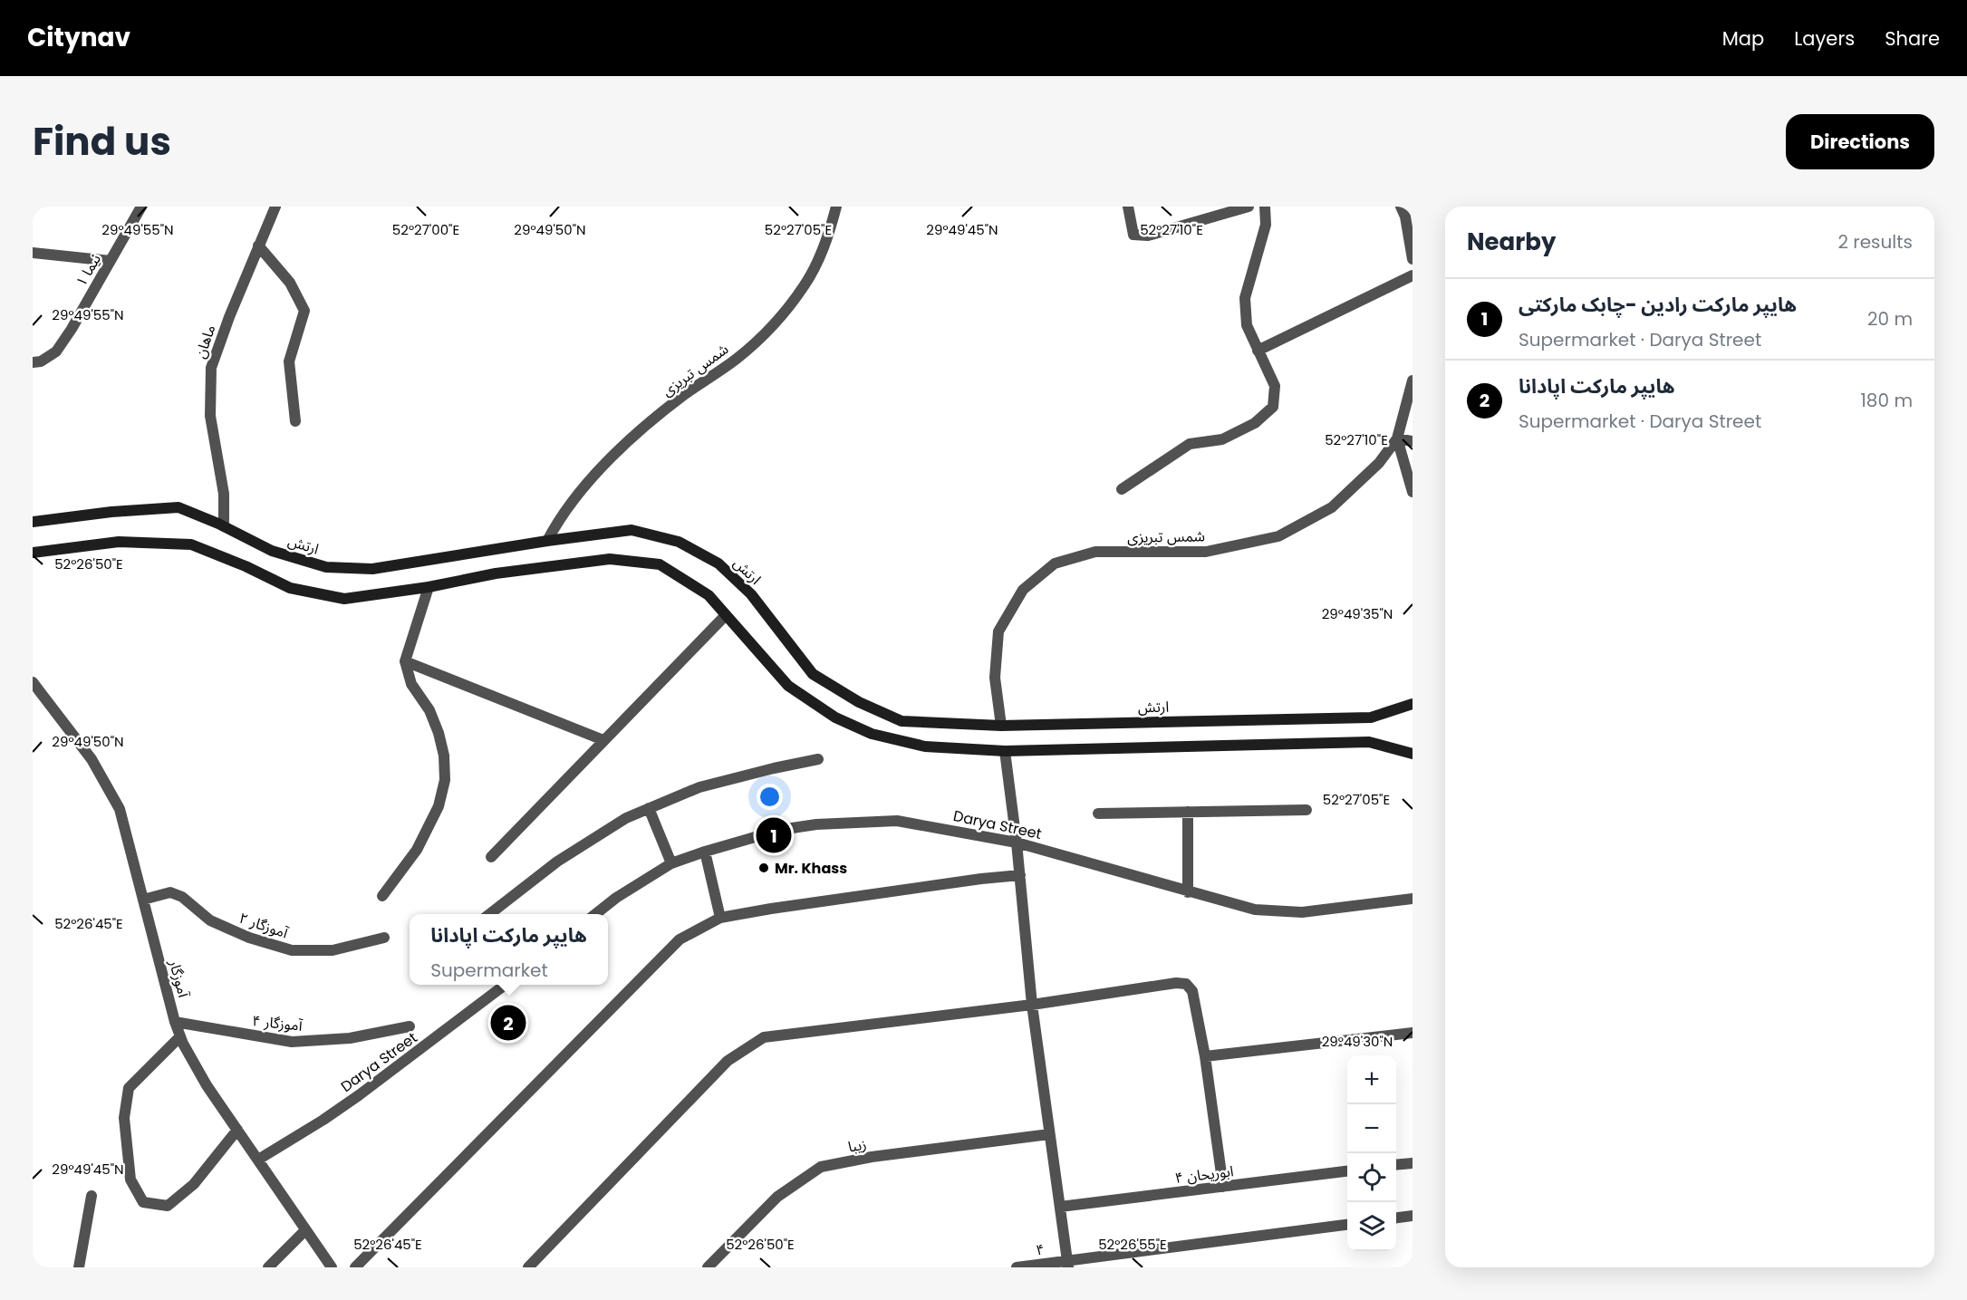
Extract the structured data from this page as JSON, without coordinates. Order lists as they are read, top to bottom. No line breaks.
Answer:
{"streets":{"main road":["ارتش"],"street":["نیما ۱","ماهان","شمس تبریزی","Darya Street","آموزگار ۲","آموزگار","آموزگار ۴","زیبا","ابوریحان ۴","۴"]},"crossings":[["ماهان","ارتش"],["شمس تبریزی","ارتش"],["Darya Street","آموزگار"],["آموزگار ۲","آموزگار"],["آموزگار","آموزگار ۴"]],"places":["Mr. Khass"],"page":{"header":"Citynav","nav":["Map","Layers","Share"],"title":"Find us","buttons":"Directions","heading":["Nearby","2 results"],"list":[{"mark":"1","name":"هایپر مارکت رادین -چابک مارکتی","note":"Supermarket · Darya Street","value":"20 m"},{"mark":"2","name":"هایپر مارکت اپادانا","note":"Supermarket · Darya Street","value":"180 m"}],"pins":["1","2"],"popup":["هایپر مارکت اپادانا","Supermarket"],"map_buttons":["+","−"]},"coordinates":["52°27'00\"E","52°27'05\"E","52°27'10\"E","29°49'55\"N","29°49'50\"N","29°49'45\"N","52°26'50\"E","29°49'35\"N","52°26'45\"E","29°49'30\"N","52°26'55\"E"]}
